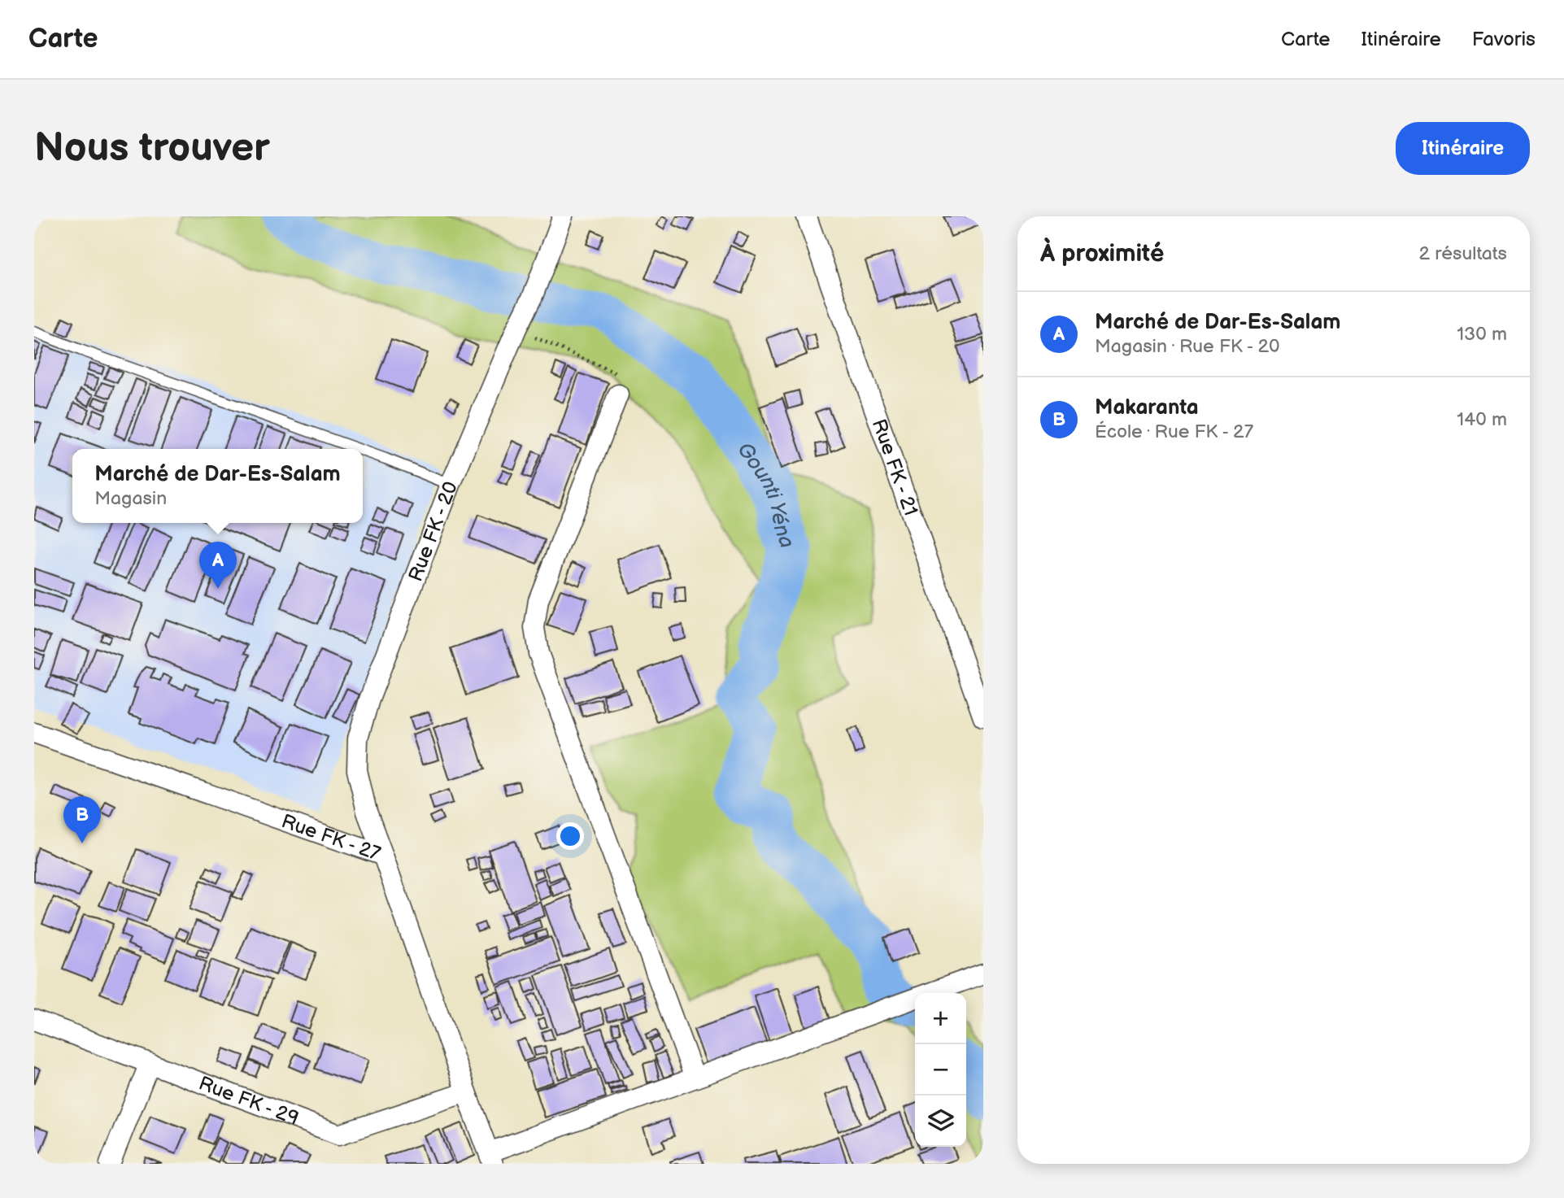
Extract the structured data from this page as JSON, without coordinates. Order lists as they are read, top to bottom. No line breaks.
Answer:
{"streets":{"street":["Rue FK - 21","Rue FK - 20","Rue FK - 27","Rue FK - 29"]},"crossings":[["Rue FK - 20","Rue FK - 27"],["Rue FK - 27","Rue FK - 29"]],"water":["Gounti Yéna"],"page":{"header":"Carte","nav":["Carte","Itinéraire","Favoris"],"buttons":"Itinéraire","title":"Nous trouver","heading":["À proximité","2 résultats"],"list":[{"mark":"A","name":"Marché de Dar-Es-Salam","note":"Magasin · Rue FK - 20","value":"130 m"},{"mark":"B","name":"Makaranta","note":"École · Rue FK - 27","value":"140 m"}],"popup":["Marché de Dar-Es-Salam","Magasin"],"pins":["A","B"],"map_buttons":["+","−"]}}
